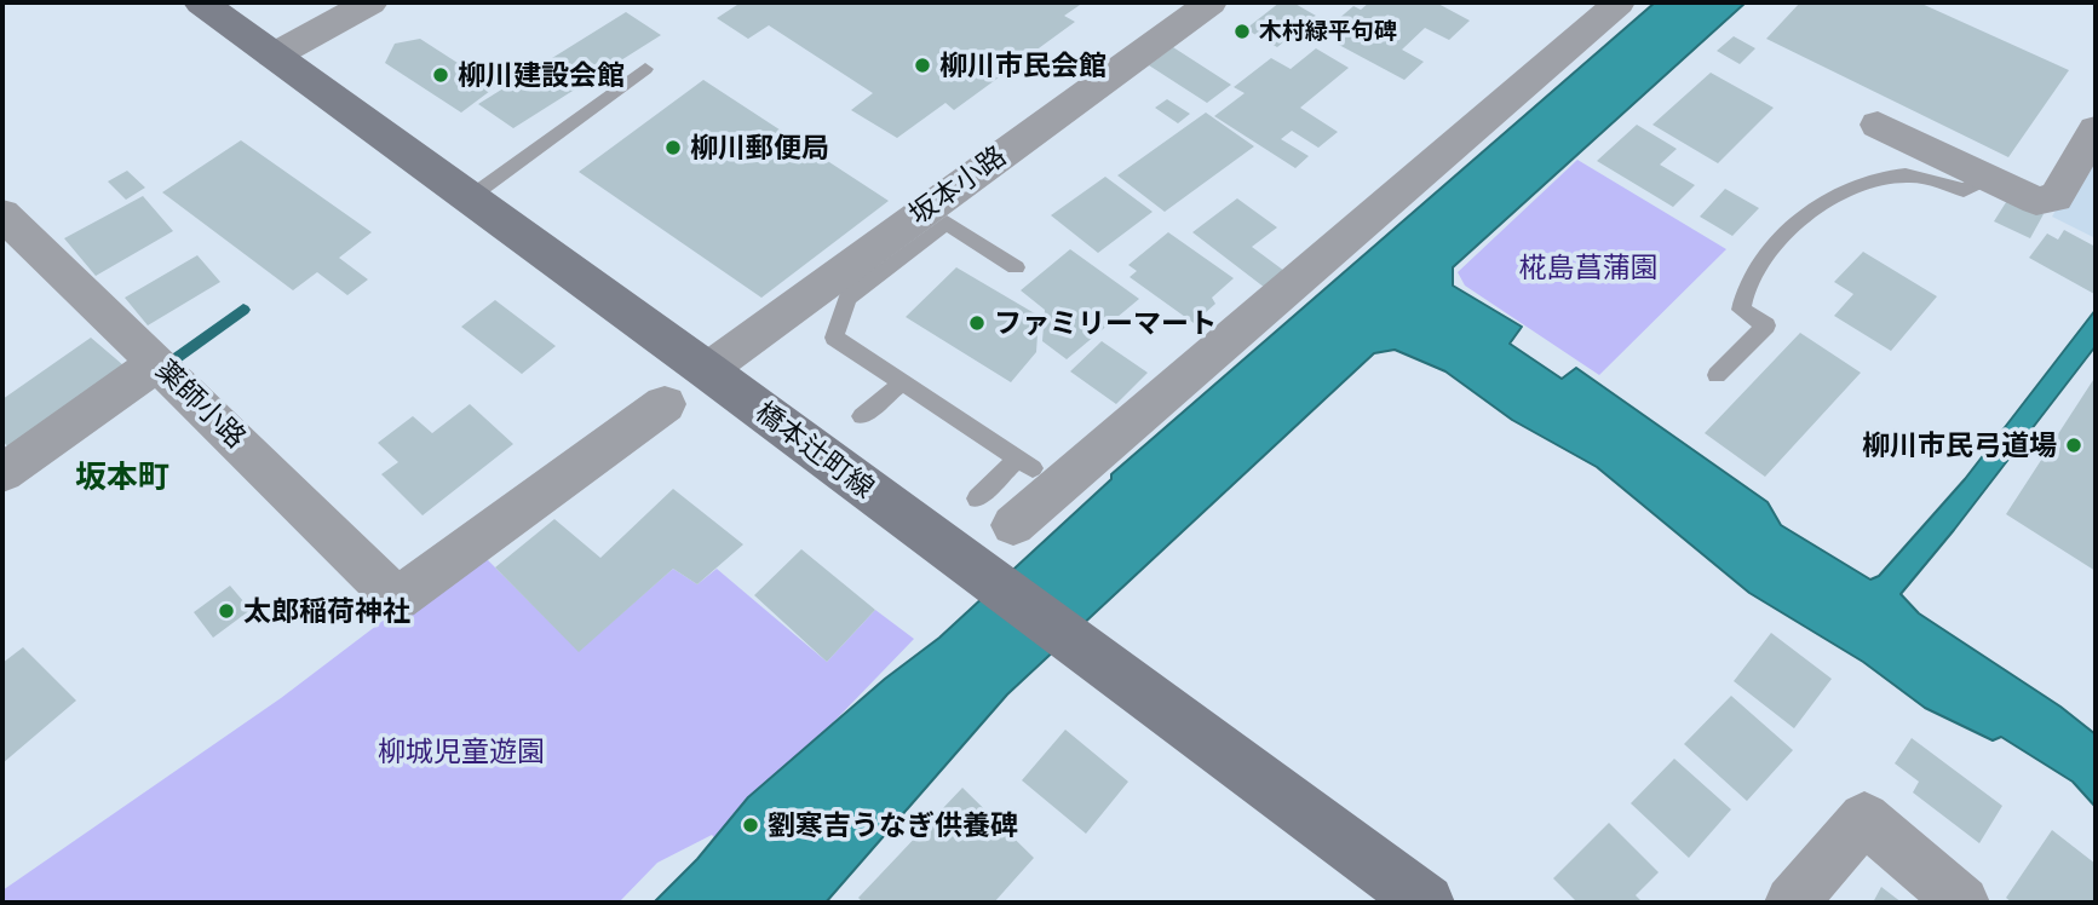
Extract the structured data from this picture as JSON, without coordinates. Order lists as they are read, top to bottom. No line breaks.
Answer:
{"streets":{"main road":["橋本辻町線"],"street":["坂本小路","薬師小路"]},"crossings":[["坂本小路","橋本辻町線"]],"districts":["坂本町"],"parks":["椛島菖蒲園","柳城児童遊園"],"places":["木村緑平句碑","柳川市民会館","柳川建設会館","柳川郵便局","ファミリーマート","柳川市民弓道場","太郎稲荷神社","劉寒吉うなぎ供養碑"]}
